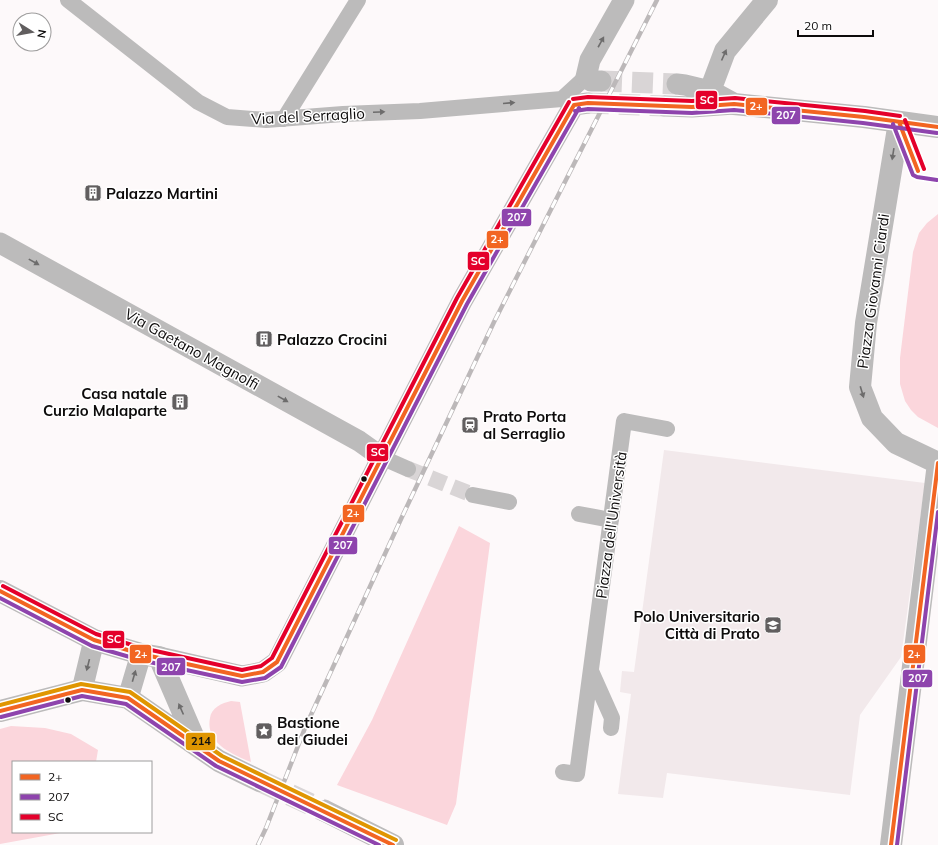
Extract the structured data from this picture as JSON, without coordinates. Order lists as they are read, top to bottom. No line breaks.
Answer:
{"streets":{"street":["Via del Serraglio","Piazza Giovanni Ciardi","Via Gaetano Magnolfi","Piazza dell'Università"]},"one_way":["Via del Serraglio","Piazza Giovanni Ciardi","Via Gaetano Magnolfi"],"places":{"building":["Palazzo Martini","Palazzo Crocini","Casa natale Curzio Malaparte"],"station":["Prato Porta al Serraglio"],"school or university":["Polo Universitario Città di Prato"],"place":["Bastione dei Giudei"]},"lines":["transit line SC","transit line 2+","transit line 207","transit line 214"],"legend":["2+","207","SC"],"scale_bar":"20 m","north":"right"}
